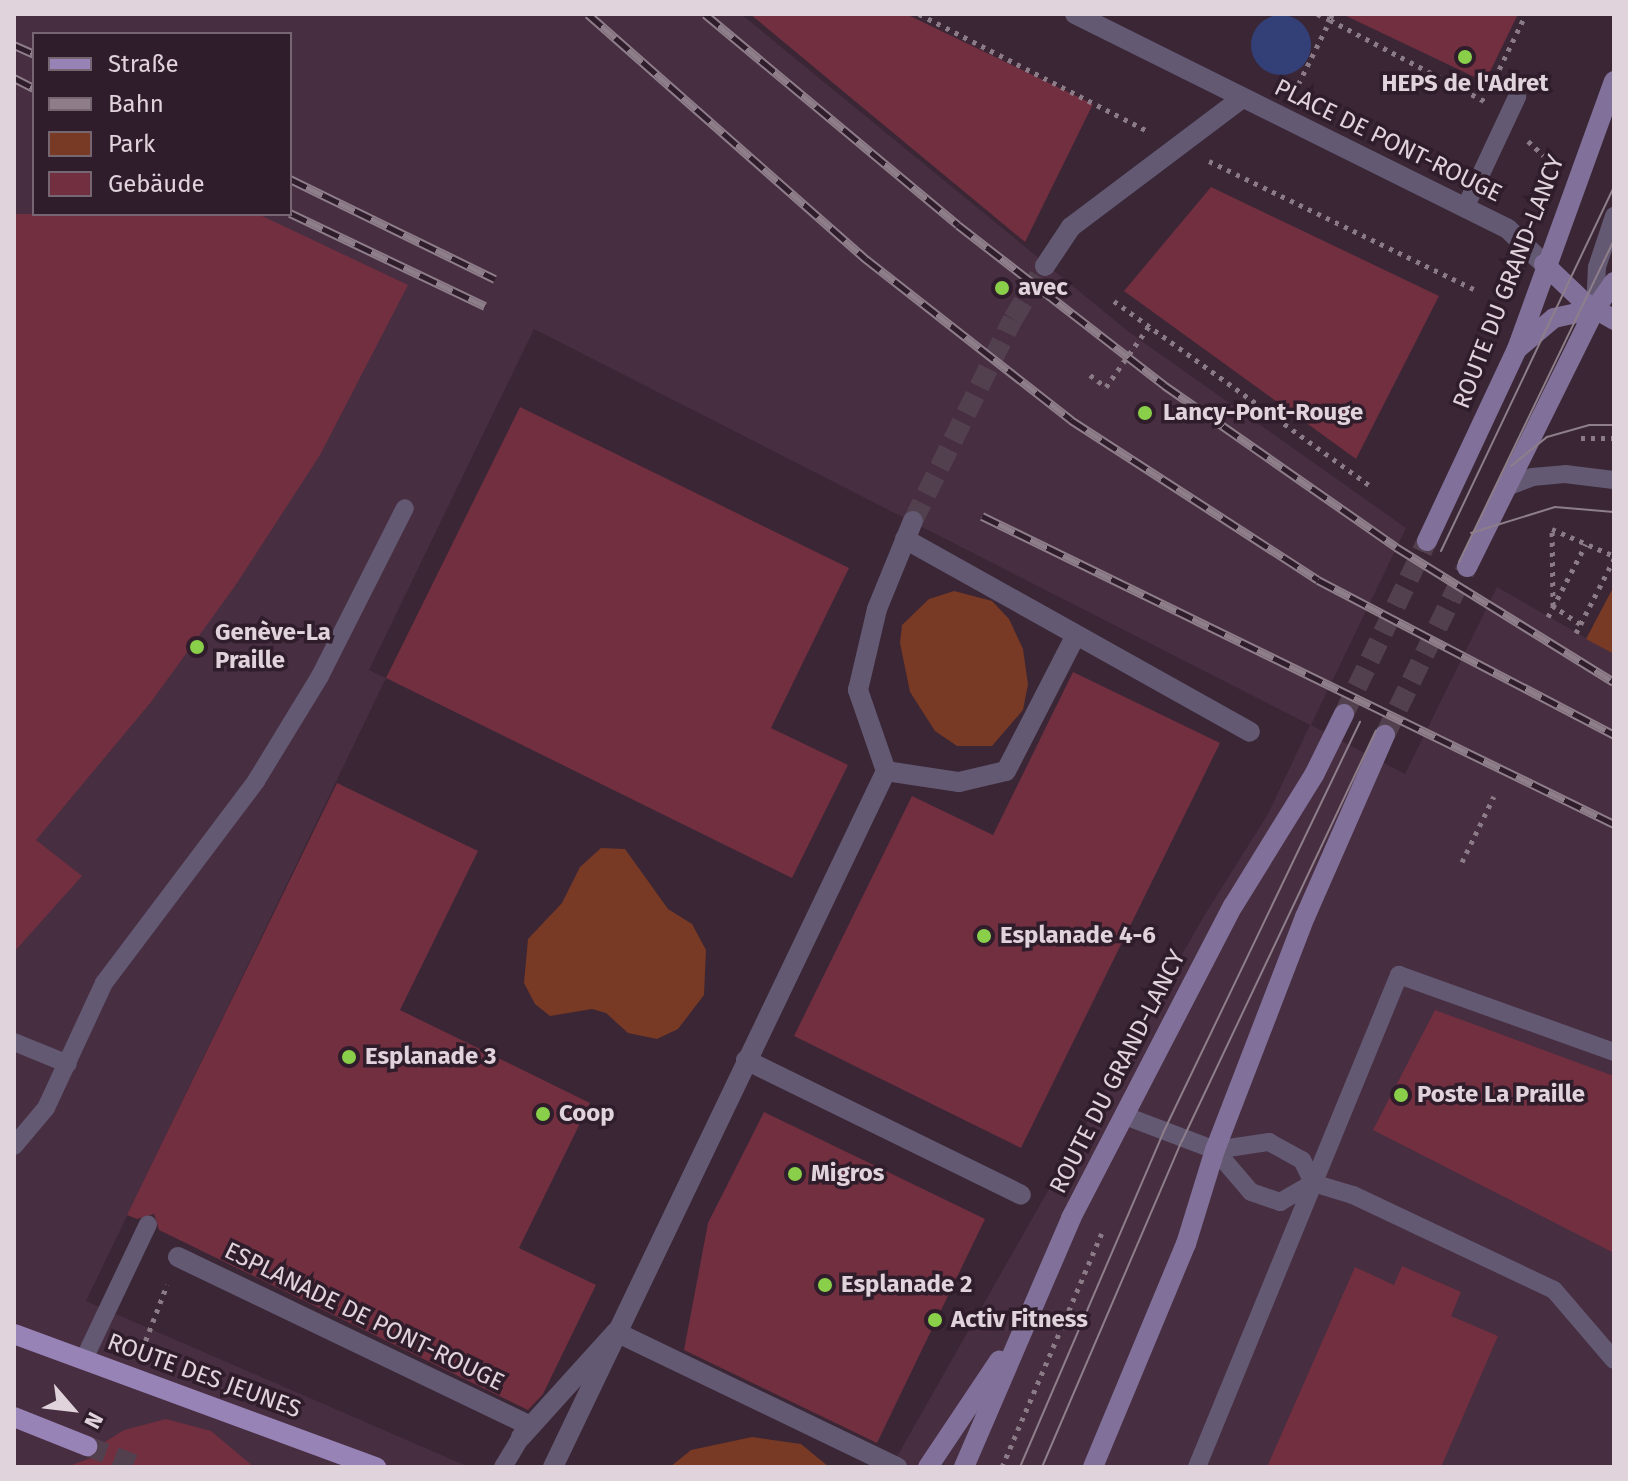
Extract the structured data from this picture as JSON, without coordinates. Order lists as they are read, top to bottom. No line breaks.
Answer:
{"streets":{"main road":["ROUTE DU GRAND-LANCY","ROUTE DES JEUNES"],"street":["PLACE DE PONT-ROUGE","ESPLANADE DE PONT-ROUGE"]},"crossings":[["PLACE DE PONT-ROUGE","ROUTE DU GRAND-LANCY"]],"places":["HEPS de l'Adret","avec","Lancy-Pont-Rouge","Genève-La Praille","Esplanade 4-6","Esplanade 3","Poste La Praille","Coop","Migros","Esplanade 2","Activ Fitness"],"legend":["Straße","Bahn","Park","Gebäude"],"north":"bottom right"}
